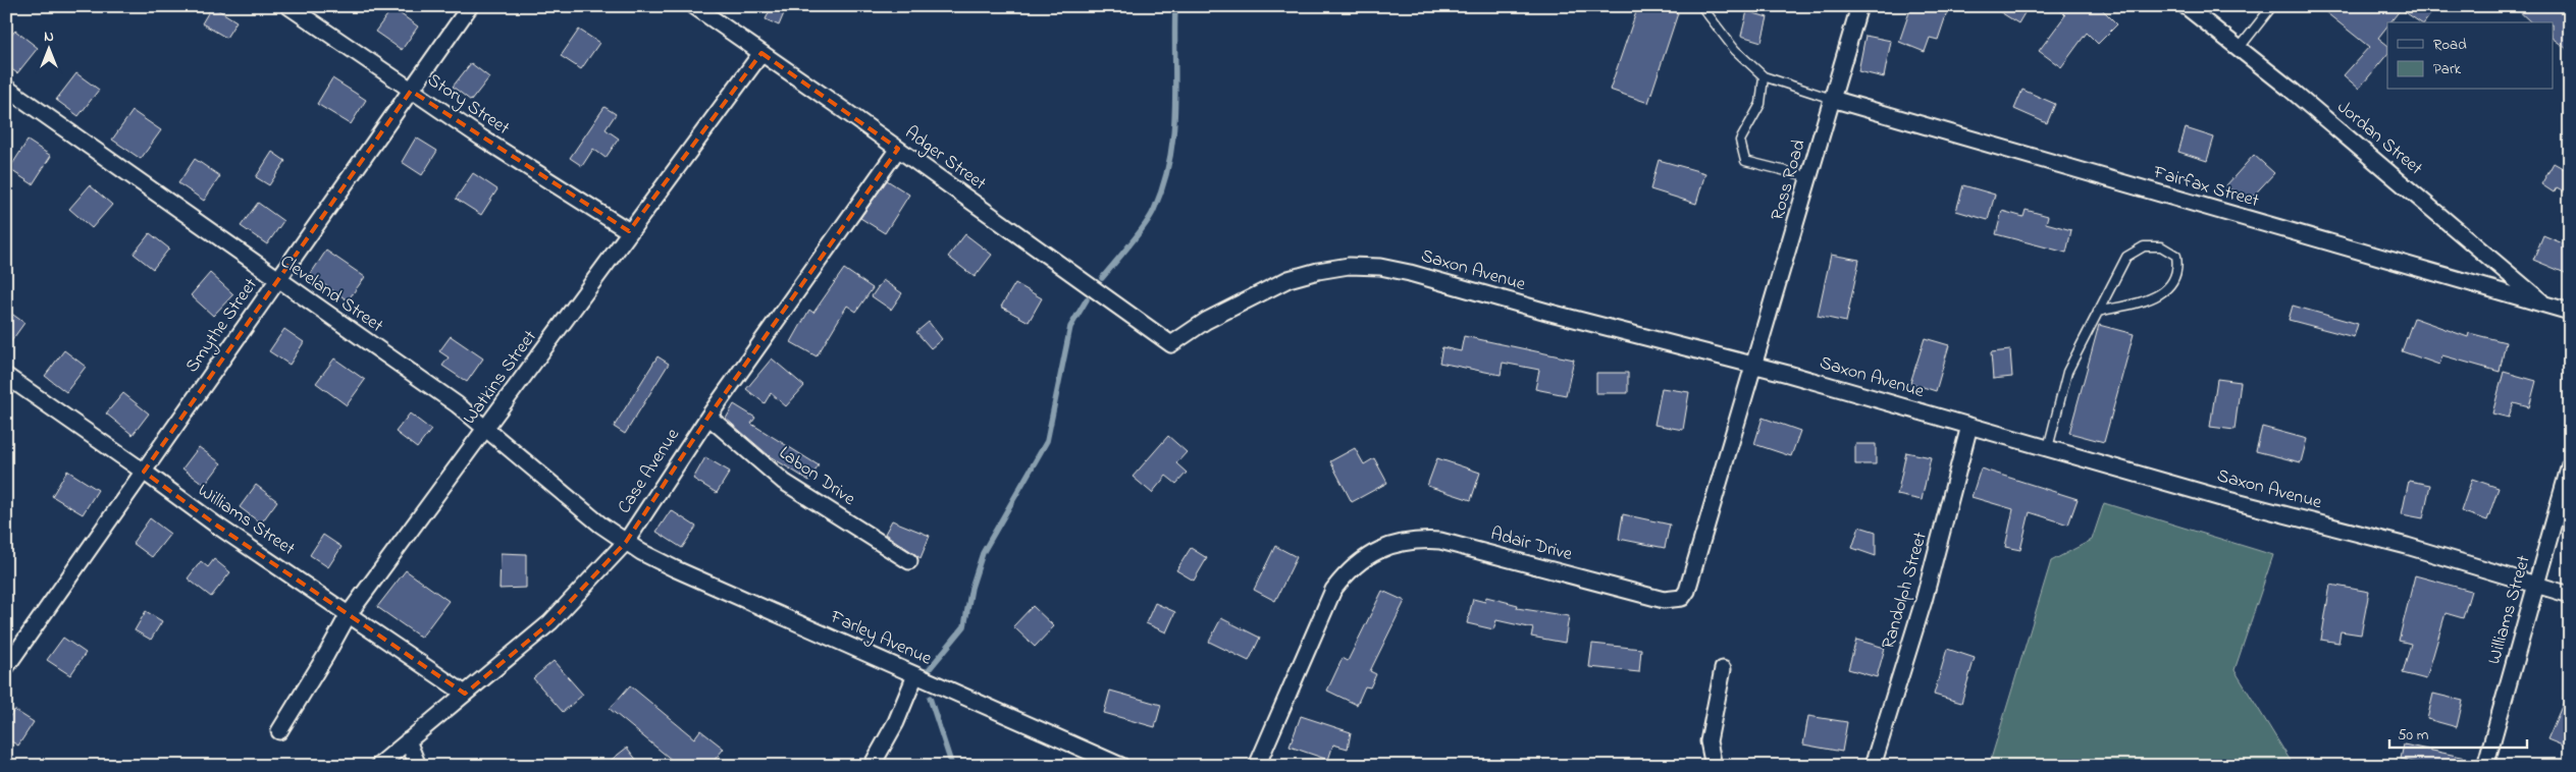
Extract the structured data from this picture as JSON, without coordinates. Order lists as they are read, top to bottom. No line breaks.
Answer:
{"streets":{"street":["Story Street","Jordan Street","Adger Street","Ross Road","Fairfax Street","Saxon Avenue","Cleveland Street","Smythe Street","Watkins Street","Case Avenue","Labon Drive","Williams Street","Adair Drive","Randolph Street","Farley Avenue"]},"crossings":[["Story Street","Smythe Street"],["Story Street","Watkins Street"],["Jordan Street","Fairfax Street"],["Adger Street","Saxon Avenue"],["Adger Street","Watkins Street"],["Adger Street","Case Avenue"],["Ross Road","Fairfax Street"],["Ross Road","Saxon Avenue"],["Ross Road","Adair Drive"],["Saxon Avenue","Williams Street"],["Saxon Avenue","Adair Drive"],["Saxon Avenue","Randolph Street"],["Cleveland Street","Smythe Street"],["Cleveland Street","Watkins Street"],["Cleveland Street","Case Avenue"],["Cleveland Street","Farley Avenue"],["Smythe Street","Williams Street"],["Watkins Street","Williams Street"],["Case Avenue","Labon Drive"],["Case Avenue","Williams Street"],["Case Avenue","Farley Avenue"]],"legend":["Road","Park"],"scale_bar":"50 m","north":"top"}
